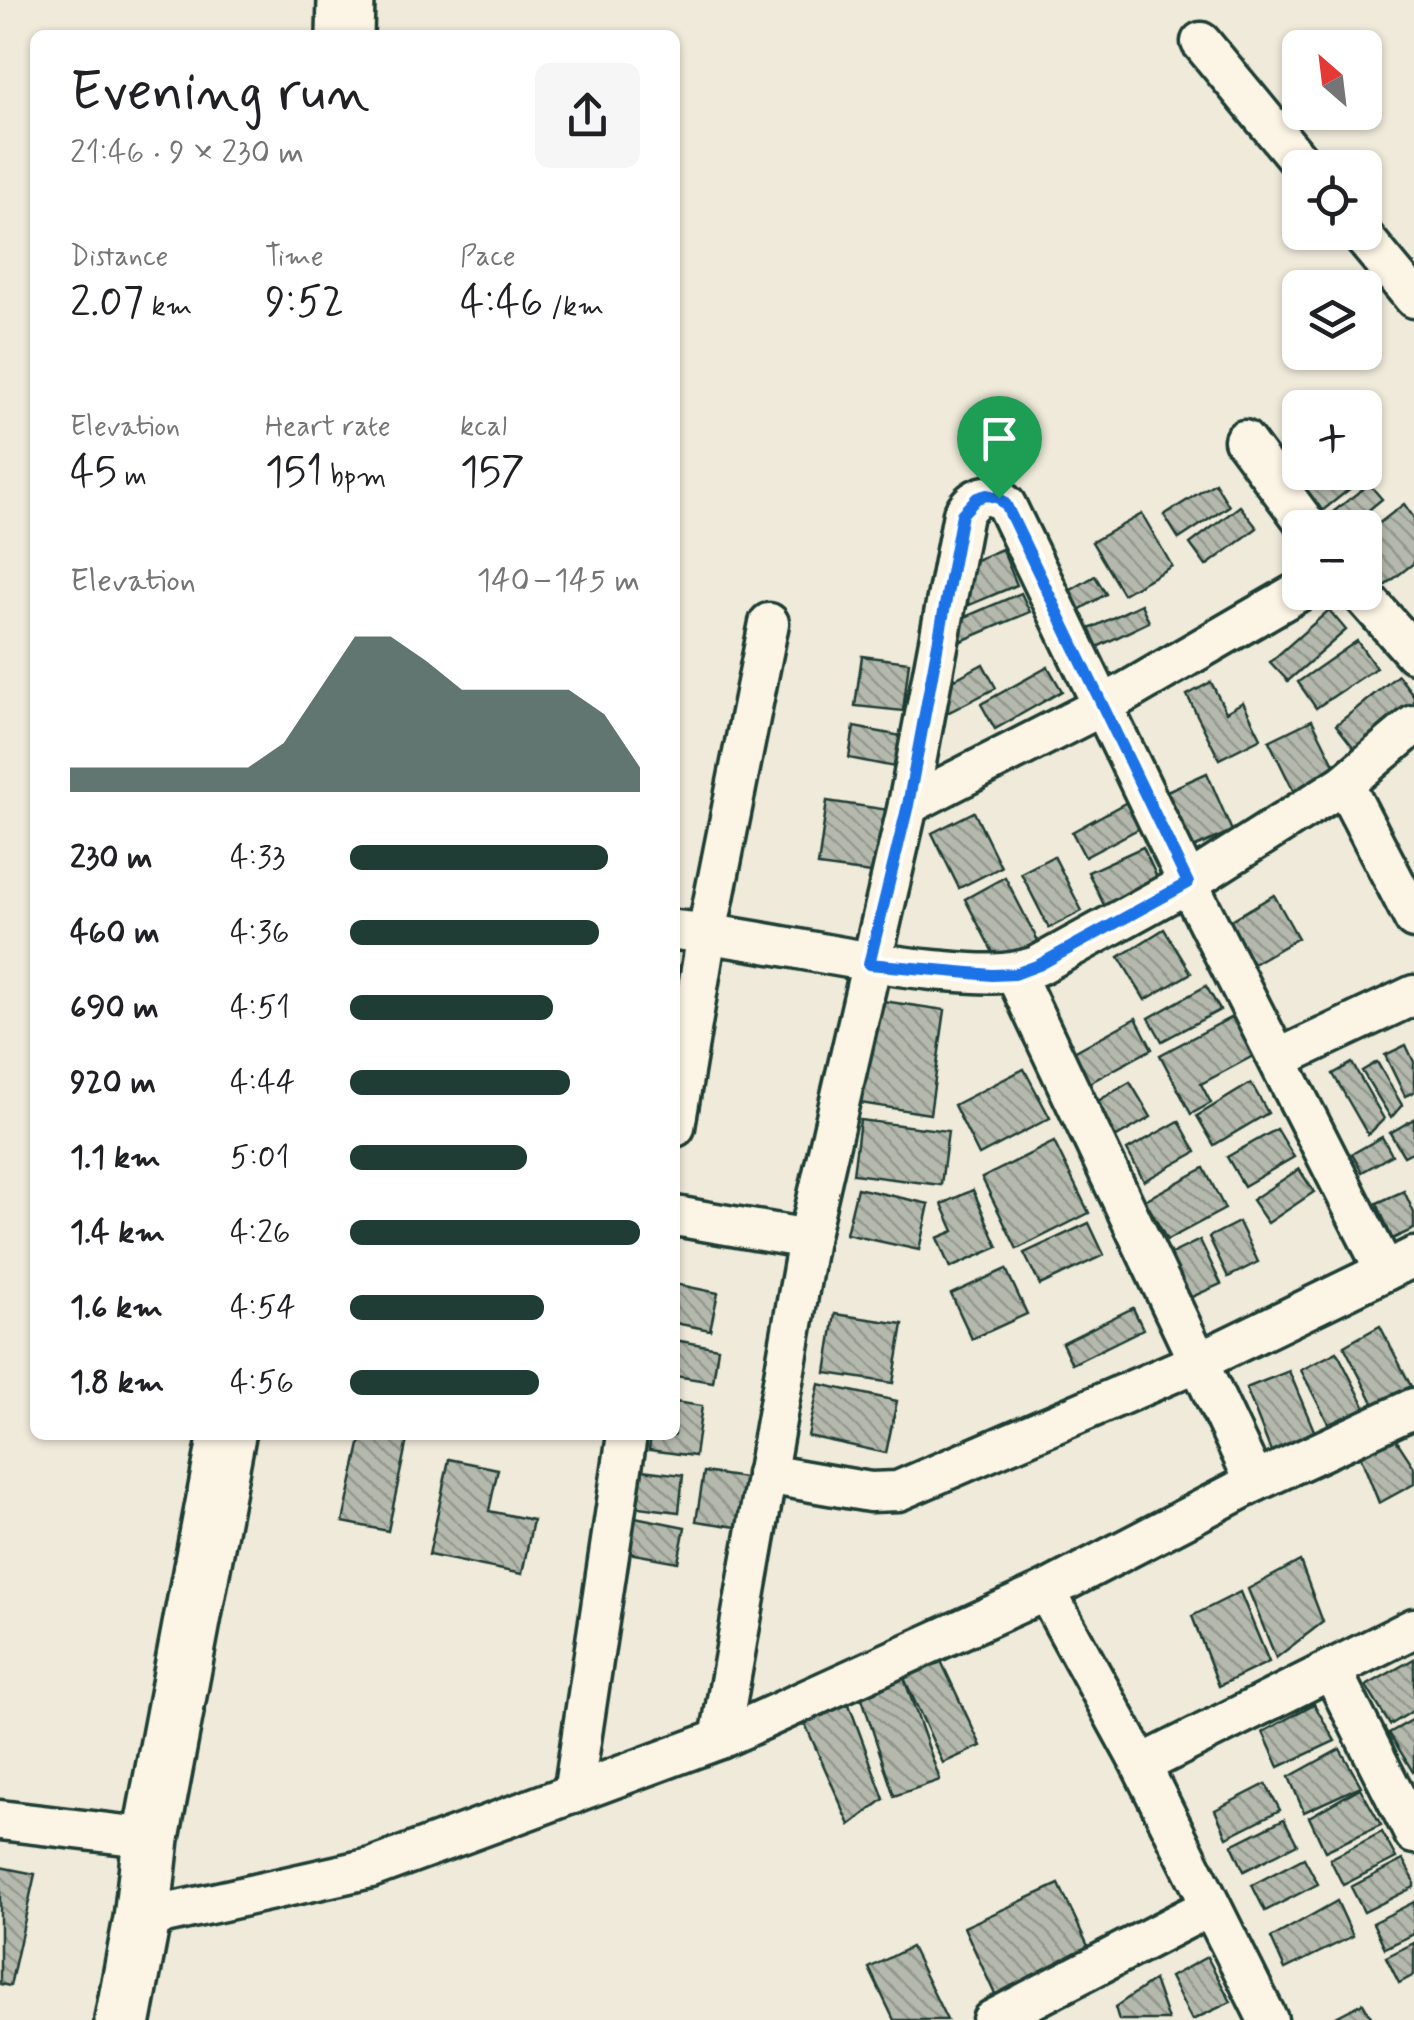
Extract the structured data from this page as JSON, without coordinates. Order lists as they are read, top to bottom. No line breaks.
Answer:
{"north":"top left","page":{"map_buttons":["+","−"],"heading":["Evening run","21:46 · 9 × 230 m"],"stats":[["Distance","2.07 km"],["Time","9:52"],["Pace","4:46 /km"],["Elevation","45 m"],["Heart rate","151 bpm"],["kcal","157"]],"chart":["Elevation","140–145 m"],"list":[{"name":"230 m","note":"4:33"},{"name":"460 m","note":"4:36"},{"name":"690 m","note":"4:51"},{"name":"920 m","note":"4:44"},{"name":"1.1 km","note":"5:01"},{"name":"1.4 km","note":"4:26"},{"name":"1.6 km","note":"4:54"},{"name":"1.8 km","note":"4:56"}]}}
